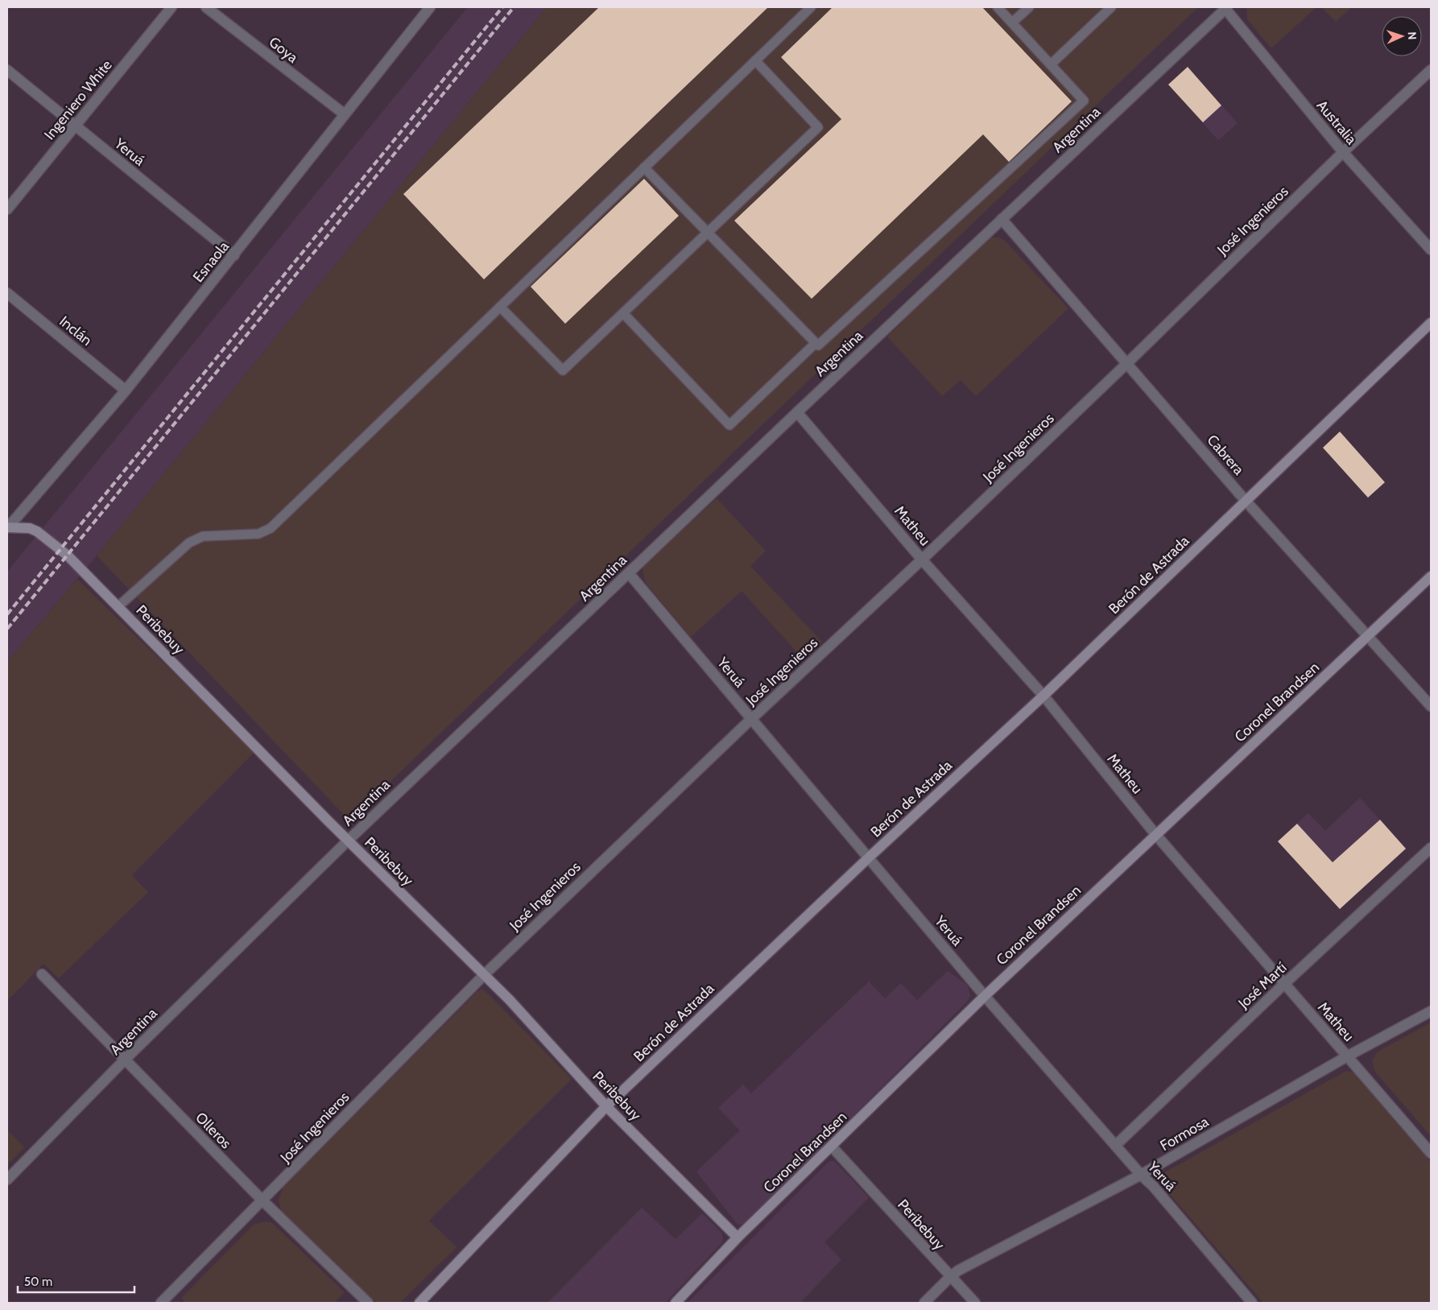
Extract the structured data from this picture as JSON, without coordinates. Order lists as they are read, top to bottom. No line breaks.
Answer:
{"streets":{"street":["Goya","Ingeniero White","Australia","Argentina","Yeruá","José Ingenieros","Esnaola","Inclán","Cabrera","Matheu","Berón de Astrada","Peribebuy","Coronel Brandsen","José Martí","Olleros","Formosa"]},"crossings":[["Goya","Esnaola"],["Ingeniero White","Yeruá"],["Australia","Argentina"],["Australia","José Ingenieros"],["Argentina","Yeruá"],["Argentina","Cabrera"],["Argentina","Matheu"],["Argentina","Peribebuy"],["Argentina","Olleros"],["Yeruá","José Ingenieros"],["Yeruá","Esnaola"],["Yeruá","Berón de Astrada"],["Yeruá","Coronel Brandsen"],["Yeruá","José Martí"],["Yeruá","Formosa"],["José Ingenieros","Cabrera"],["José Ingenieros","Matheu"],["José Ingenieros","Peribebuy"],["José Ingenieros","Olleros"],["Esnaola","Inclán"],["Esnaola","Peribebuy"],["Cabrera","Berón de Astrada"],["Cabrera","Coronel Brandsen"],["Matheu","Berón de Astrada"],["Matheu","Coronel Brandsen"],["Matheu","José Martí"],["Matheu","Formosa"],["Berón de Astrada","Peribebuy"],["Peribebuy","Coronel Brandsen"],["Peribebuy","Formosa"]],"scale_bar":"50 m","north":"right"}
